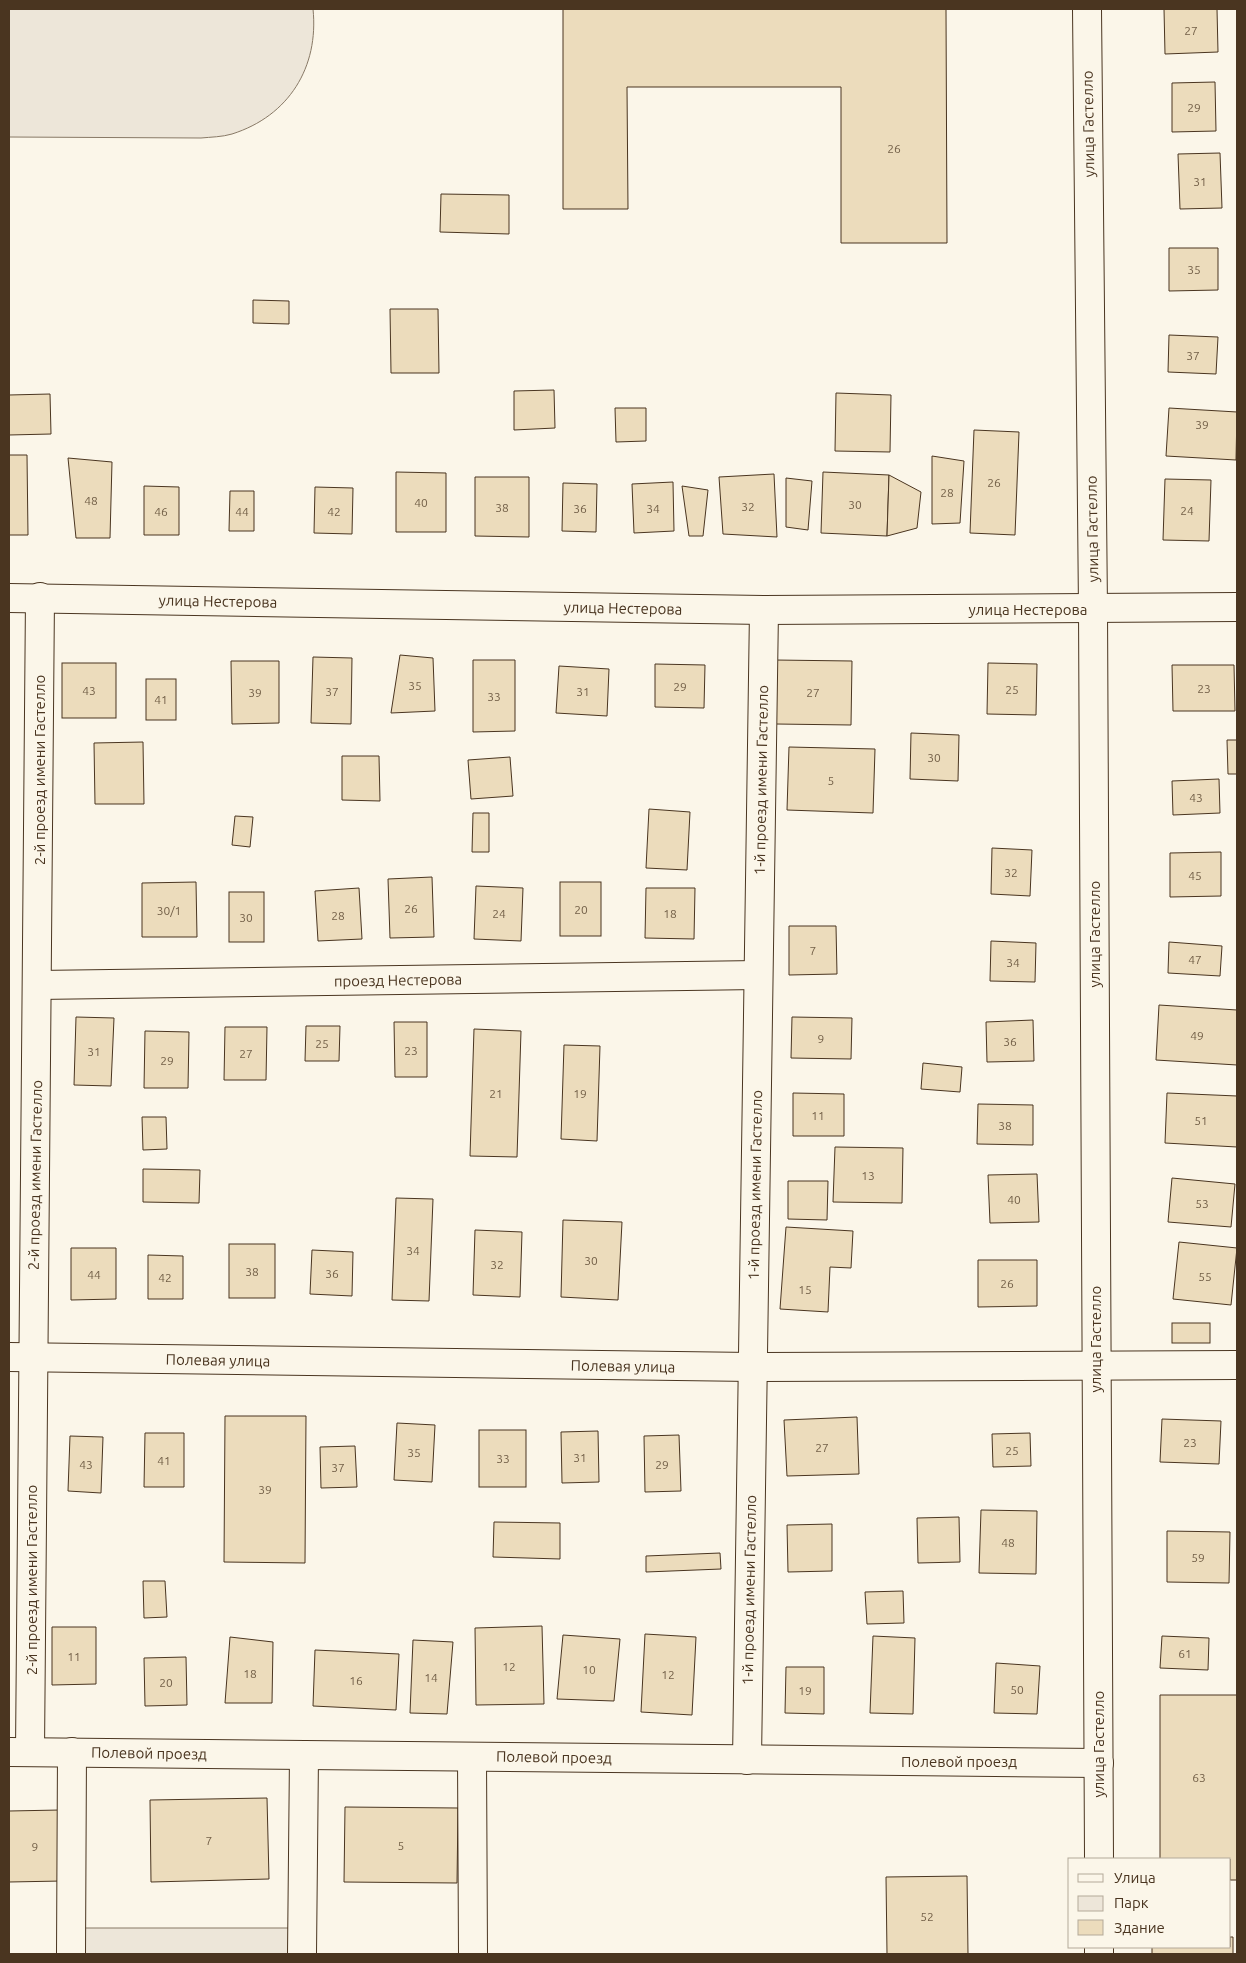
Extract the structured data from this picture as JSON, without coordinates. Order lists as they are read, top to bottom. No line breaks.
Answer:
{"streets":{"street":["улица Гастелло","улица Нестерова","2-й проезд имени Гастелло","1-й проезд имени Гастелло","проезд Нестерова","Полевая улица","Полевой проезд"]},"crossings":[["улица Гастелло","улица Нестерова"],["улица Гастелло","Полевая улица"],["улица Гастелло","Полевой проезд"],["улица Нестерова","2-й проезд имени Гастелло"],["улица Нестерова","1-й проезд имени Гастелло"],["2-й проезд имени Гастелло","проезд Нестерова"],["2-й проезд имени Гастелло","Полевая улица"],["2-й проезд имени Гастелло","Полевой проезд"],["1-й проезд имени Гастелло","проезд Нестерова"],["1-й проезд имени Гастелло","Полевая улица"],["1-й проезд имени Гастелло","Полевой проезд"]],"house_numbers":["27","29","26","31","35","37","39","26","28","48","40","30","32","38","36","34","24","46","44","42","35","29","23","25","43","37","31","39","27","33","41","30","5","43","32","45","26","20","30/1","24","18","28","30","7","47","34","49","9","36","25","23","31","27","29","21","19","11","51","38","13","40","53","34","30","32","38","36","44","55","42","26","15","23","27","25","35","31","33","41","43","29","37","39","48","59","61","11","12","10","18","12","14","16","20","50","19","63","7","5","9","52"],"legend":["Улица","Парк","Здание"]}
